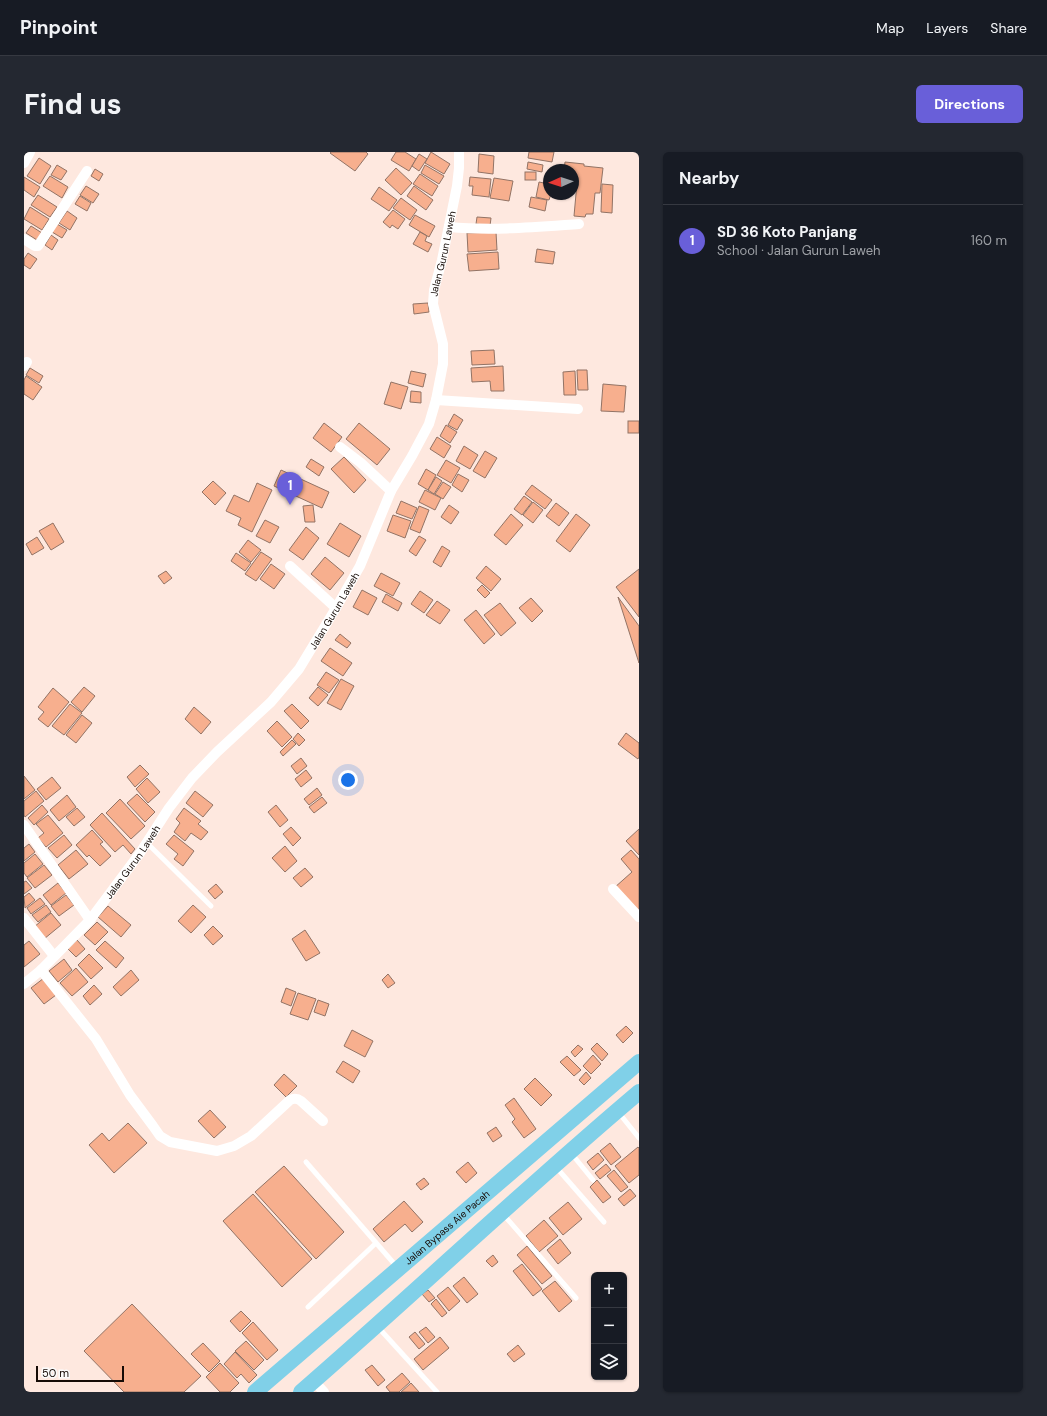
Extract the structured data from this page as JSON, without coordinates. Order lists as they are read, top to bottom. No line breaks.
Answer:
{"streets":{"highway":["Jalan Bypass Aie Pacah"],"street":["Jalan Gurun Laweh"]},"scale_bar":"50 m","north":"left","page":{"header":"Pinpoint","nav":["Map","Layers","Share"],"buttons":"Directions","title":"Find us","heading":"Nearby","list":[{"mark":"1","name":"SD 36 Koto Panjang","note":"School · Jalan Gurun Laweh","value":"160 m"}],"pins":"1","map_buttons":["+","−"],"scale":"50 m"}}
